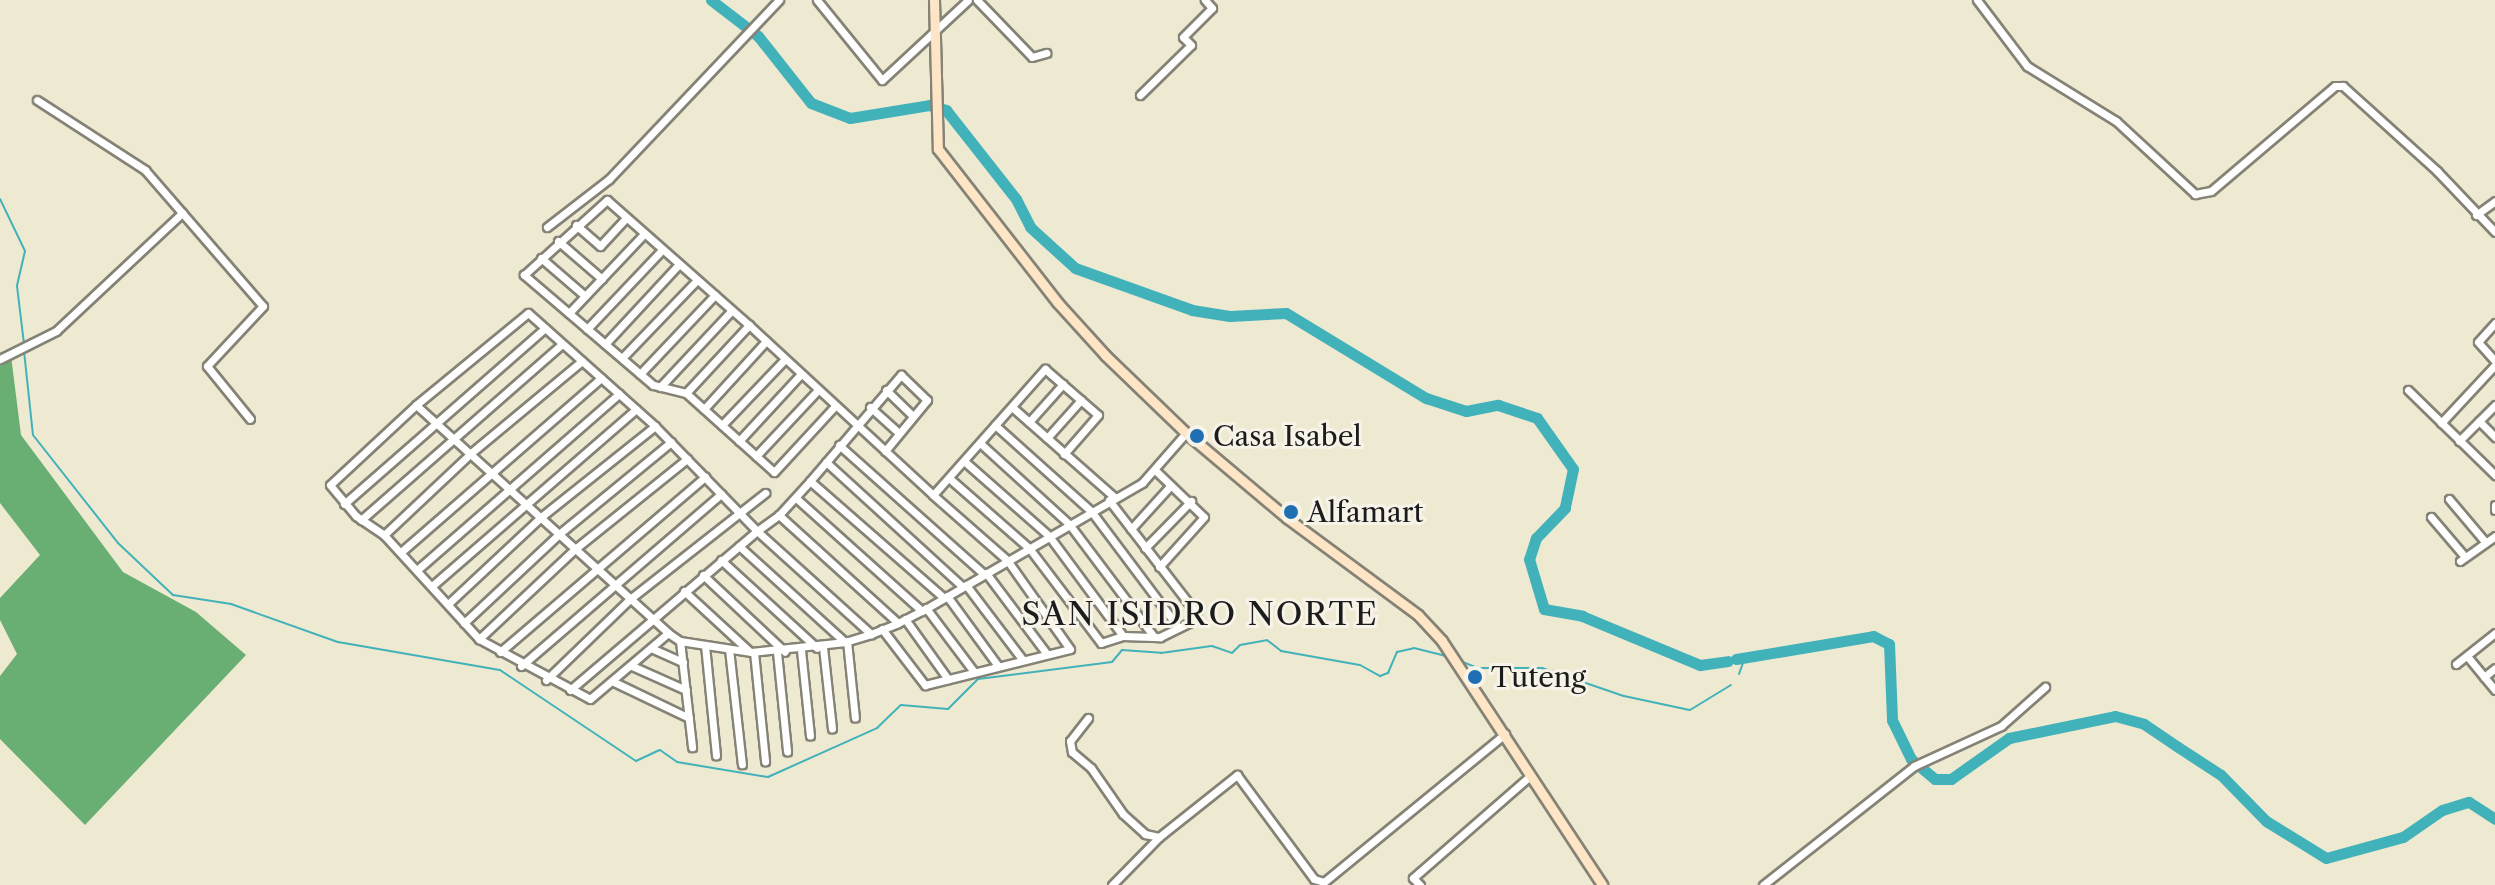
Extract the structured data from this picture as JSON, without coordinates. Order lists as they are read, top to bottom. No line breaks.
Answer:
{"districts":["SAN ISIDRO NORTE"],"places":["Casa Isabel","Alfamart","Tuteng"]}
